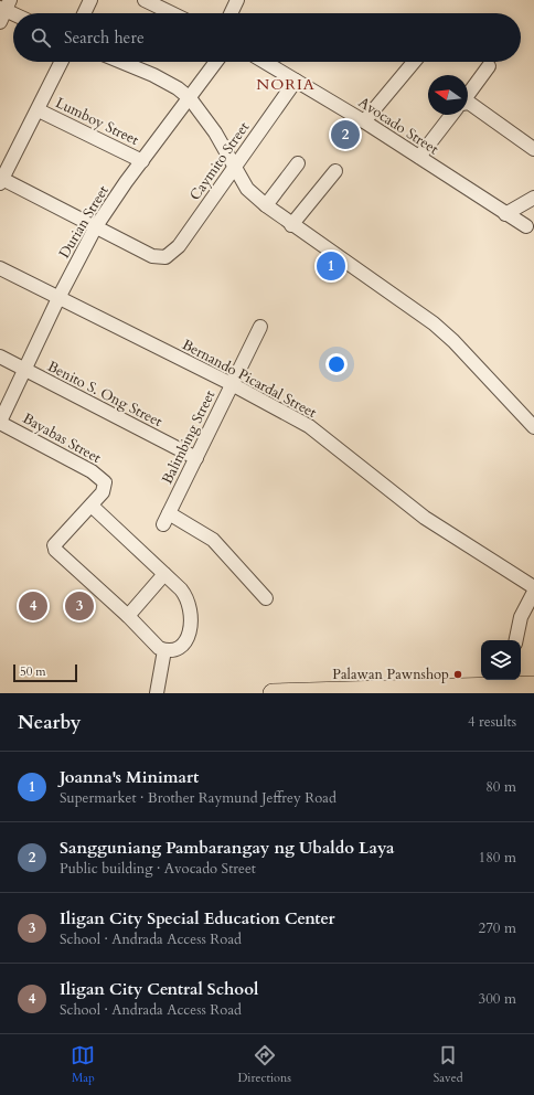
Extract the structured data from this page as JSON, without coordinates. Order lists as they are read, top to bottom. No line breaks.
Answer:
{"streets":{"street":["Lumboy Street","Avocado Street","Caymito Street","Durian Street","Bernando Picardal Street","Benito S. Ong Street","Balimbing Street","Bayabas Street"]},"crossings":[["Lumboy Street","Durian Street"],["Avocado Street","Caymito Street"],["Caymito Street","Durian Street"],["Durian Street","Bernando Picardal Street"],["Durian Street","Benito S. Ong Street"],["Durian Street","Bayabas Street"],["Bernando Picardal Street","Balimbing Street"],["Benito S. Ong Street","Balimbing Street"]],"districts":["NORIA"],"places":["Palawan Pawnshop"],"scale_bar":"50 m","north":"left","page":{"search":"Search here","pins":["2","1","3","4"],"scale":"50 m","heading":["Nearby","4 results"],"list":[{"mark":"1","name":"Joanna's Minimart","note":"Supermarket · Brother Raymund Jeffrey Road","value":"80 m"},{"mark":"2","name":"Sangguniang Pambarangay ng Ubaldo Laya","note":"Public building · Avocado Street","value":"180 m"},{"mark":"3","name":"Iligan City Special Education Center","note":"School · Andrada Access Road","value":"270 m"},{"mark":"4","name":"Iligan City Central School","note":"School · Andrada Access Road","value":"300 m"}],"nav":["Map","Directions","Saved"]}}
